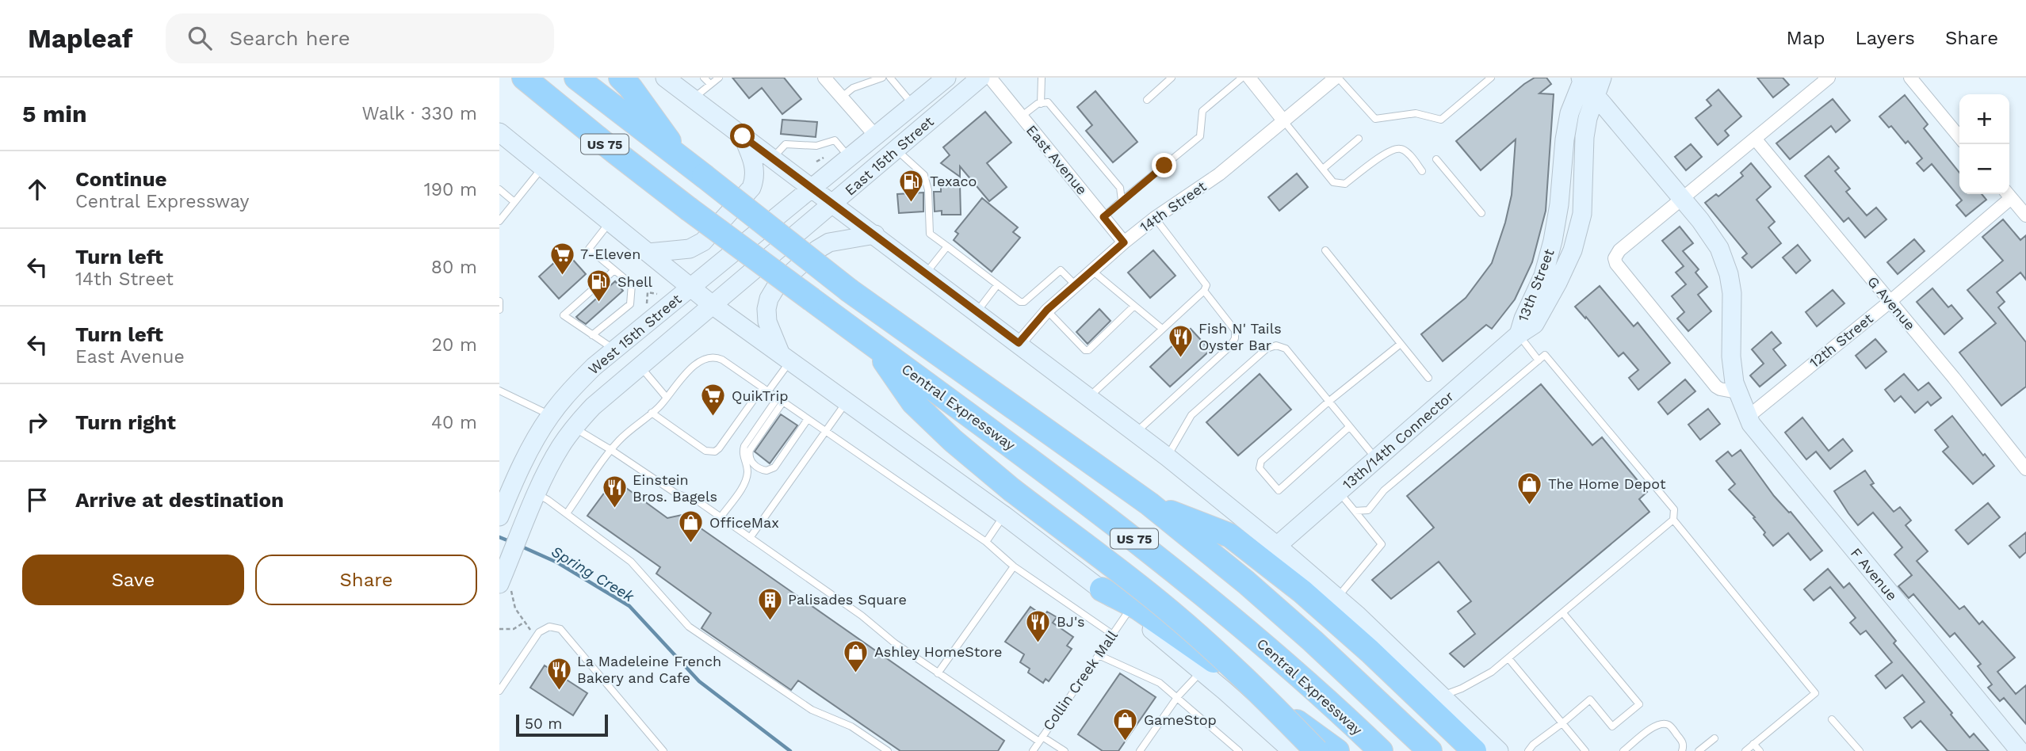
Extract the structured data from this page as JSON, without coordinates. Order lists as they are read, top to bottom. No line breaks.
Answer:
{"streets":{"highway":["US 75","Central Expressway"],"main road":["East 15th Street","13th Street","West 15th Street","13th/14th Connector","F Avenue"],"street":["East Avenue","14th Street","G Avenue","12th Street"],"lane":["Collin Creek Mall"]},"crossings":[["East 15th Street","West 15th Street"],["East Avenue","14th Street"],["13th Street","13th/14th Connector"],["G Avenue","12th Street"],["12th Street","F Avenue"]],"water":["Spring Creek"],"places":{"fuel station":["Texaco","Shell"],"supermarket":["7-Eleven","QuikTrip"],"restaurant":["Fish N' Tails Oyster Bar","Einstein Bros. Bagels","BJ's","La Madeleine French Bakery and Cafe"],"shop":["The Home Depot","OfficeMax","Ashley HomeStore","GameStop"],"building":["Palisades Square"]},"scale_bar":"50 m","page":{"header":"Mapleaf","search":"Search here","nav":["Map","Layers","Share"],"heading":["5 min","Walk · 330 m"],"map_buttons":["+","−"],"list":[["Continue","Central Expressway","190 m"],["Turn left","14th Street","80 m"],["Turn left","East Avenue","20 m"],["Turn right","40 m"],"Arrive at destination"],"buttons":["Save","Share"],"scale":"50 m"}}
